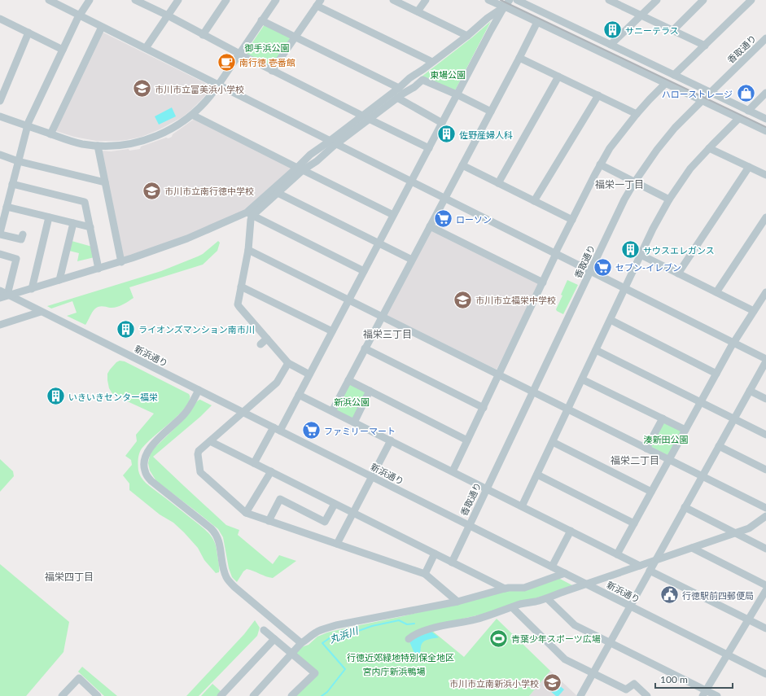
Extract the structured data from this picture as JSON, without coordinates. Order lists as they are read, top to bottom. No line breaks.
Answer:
{"streets":{"street":["香取通り","新浜通り"]},"crossings":[["香取通り","新浜通り"]],"districts":["福栄一丁目","福栄三丁目","福栄二丁目","福栄四丁目"],"water":["丸浜川"],"parks":["御手浜公園","東場公園","新浜公園","湊新田公園","行徳近郊緑地特別保全地区","宮内庁新浜鴨場"],"places":{"building":["サニーテラス","佐野産婦人科","サウスエレガンス","ライオンズマンション南市川","いきいきセンター福栄"],"cafe":["南行徳 壱番館"],"school or university":["市川市立富美浜小学校","市川市立南行徳中学校","市川市立福栄中学校","市川市立南新浜小学校"],"shop":["ハローストレージ"],"supermarket":["ローソン","セブン-イレブン","ファミリーマート"],"public building":["行徳駅前四郵便局"],"sports":["青葉少年スポーツ広場"]},"scale_bar":"100 m"}
